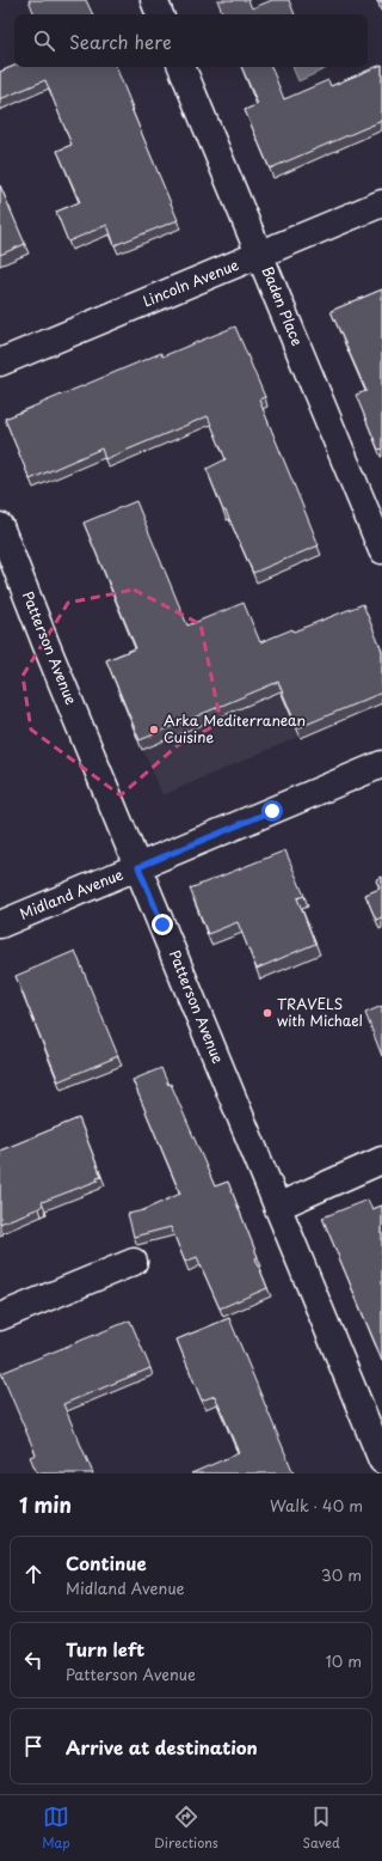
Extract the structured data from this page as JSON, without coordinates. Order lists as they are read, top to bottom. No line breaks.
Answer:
{"streets":{"street":["Lincoln Avenue","Baden Place","Patterson Avenue","Midland Avenue"]},"crossings":[["Lincoln Avenue","Baden Place"],["Patterson Avenue","Midland Avenue"]],"places":["Arka Mediterranean Cuisine","TRAVELS with Michael"],"page":{"search":"Search here","heading":["1 min","Walk · 40 m"],"list":[["Continue","Midland Avenue","30 m"],["Turn left","Patterson Avenue","10 m"],"Arrive at destination"],"nav":["Map","Directions","Saved"]}}
